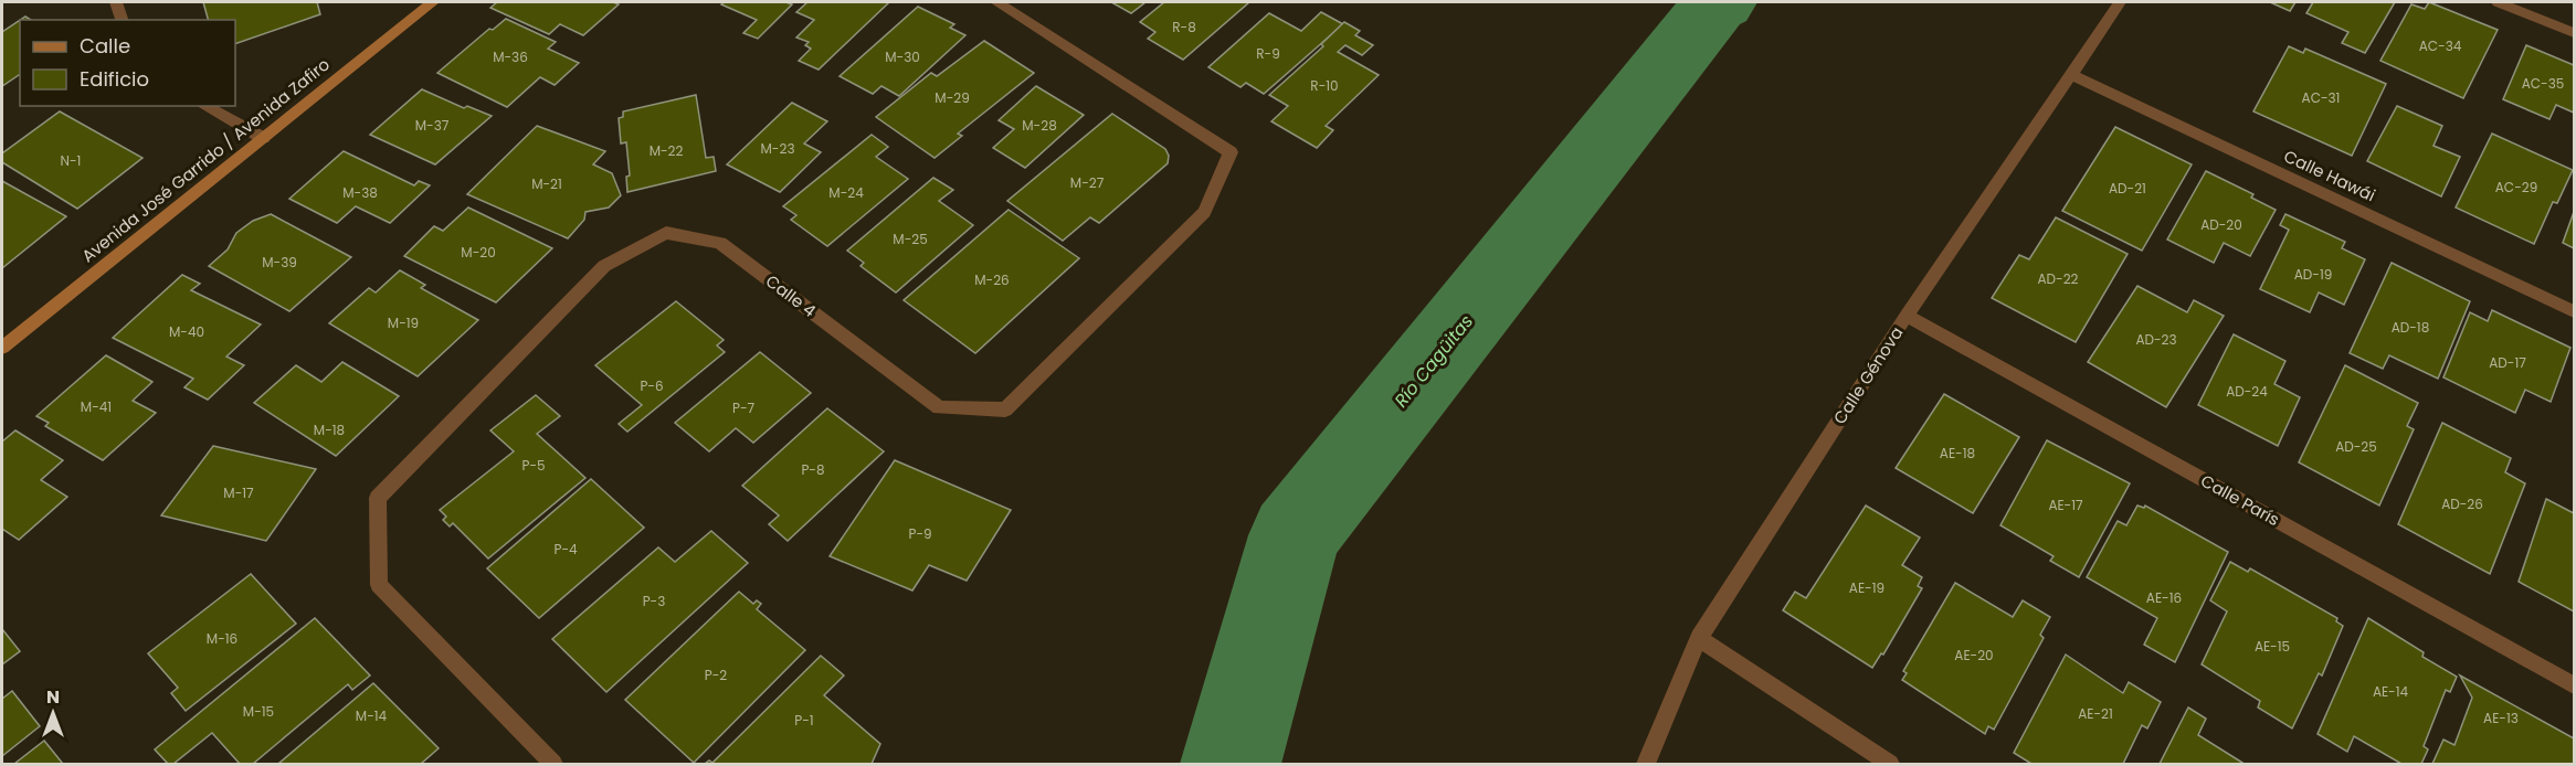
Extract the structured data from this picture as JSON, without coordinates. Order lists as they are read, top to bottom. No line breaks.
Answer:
{"streets":{"street":["Avenida José Garrido / Avenida Zafiro","Calle Hawái","Calle 4","Calle Génova","Calle París"]},"crossings":[["Calle Hawái","Calle Génova"],["Calle Génova","Calle París"]],"water":["Río Cagüitas"],"house_numbers":["R-8","AC-34","R-9","M-36","M-30","AC-35","R-10","M-29","AC-31","M-37","M-28","M-23","M-22","N-1","M-27","M-21","AC-29","AD-21","M-38","M-24","AD-20","M-25","M-20","M-39","AD-19","AD-22","M-26","M-19","AD-18","M-40","AD-23","AD-17","P-6","AD-24","M-41","P-7","M-18","AD-25","AE-18","P-5","P-8","M-17","AD-26","AE-17","P-9","P-4","AE-19","AE-16","P-3","M-16","AE-15","AE-20","P-2","AE-14","M-15","AE-21","M-14","AE-13","P-1"],"legend":["Calle","Edificio"],"north":"top"}
